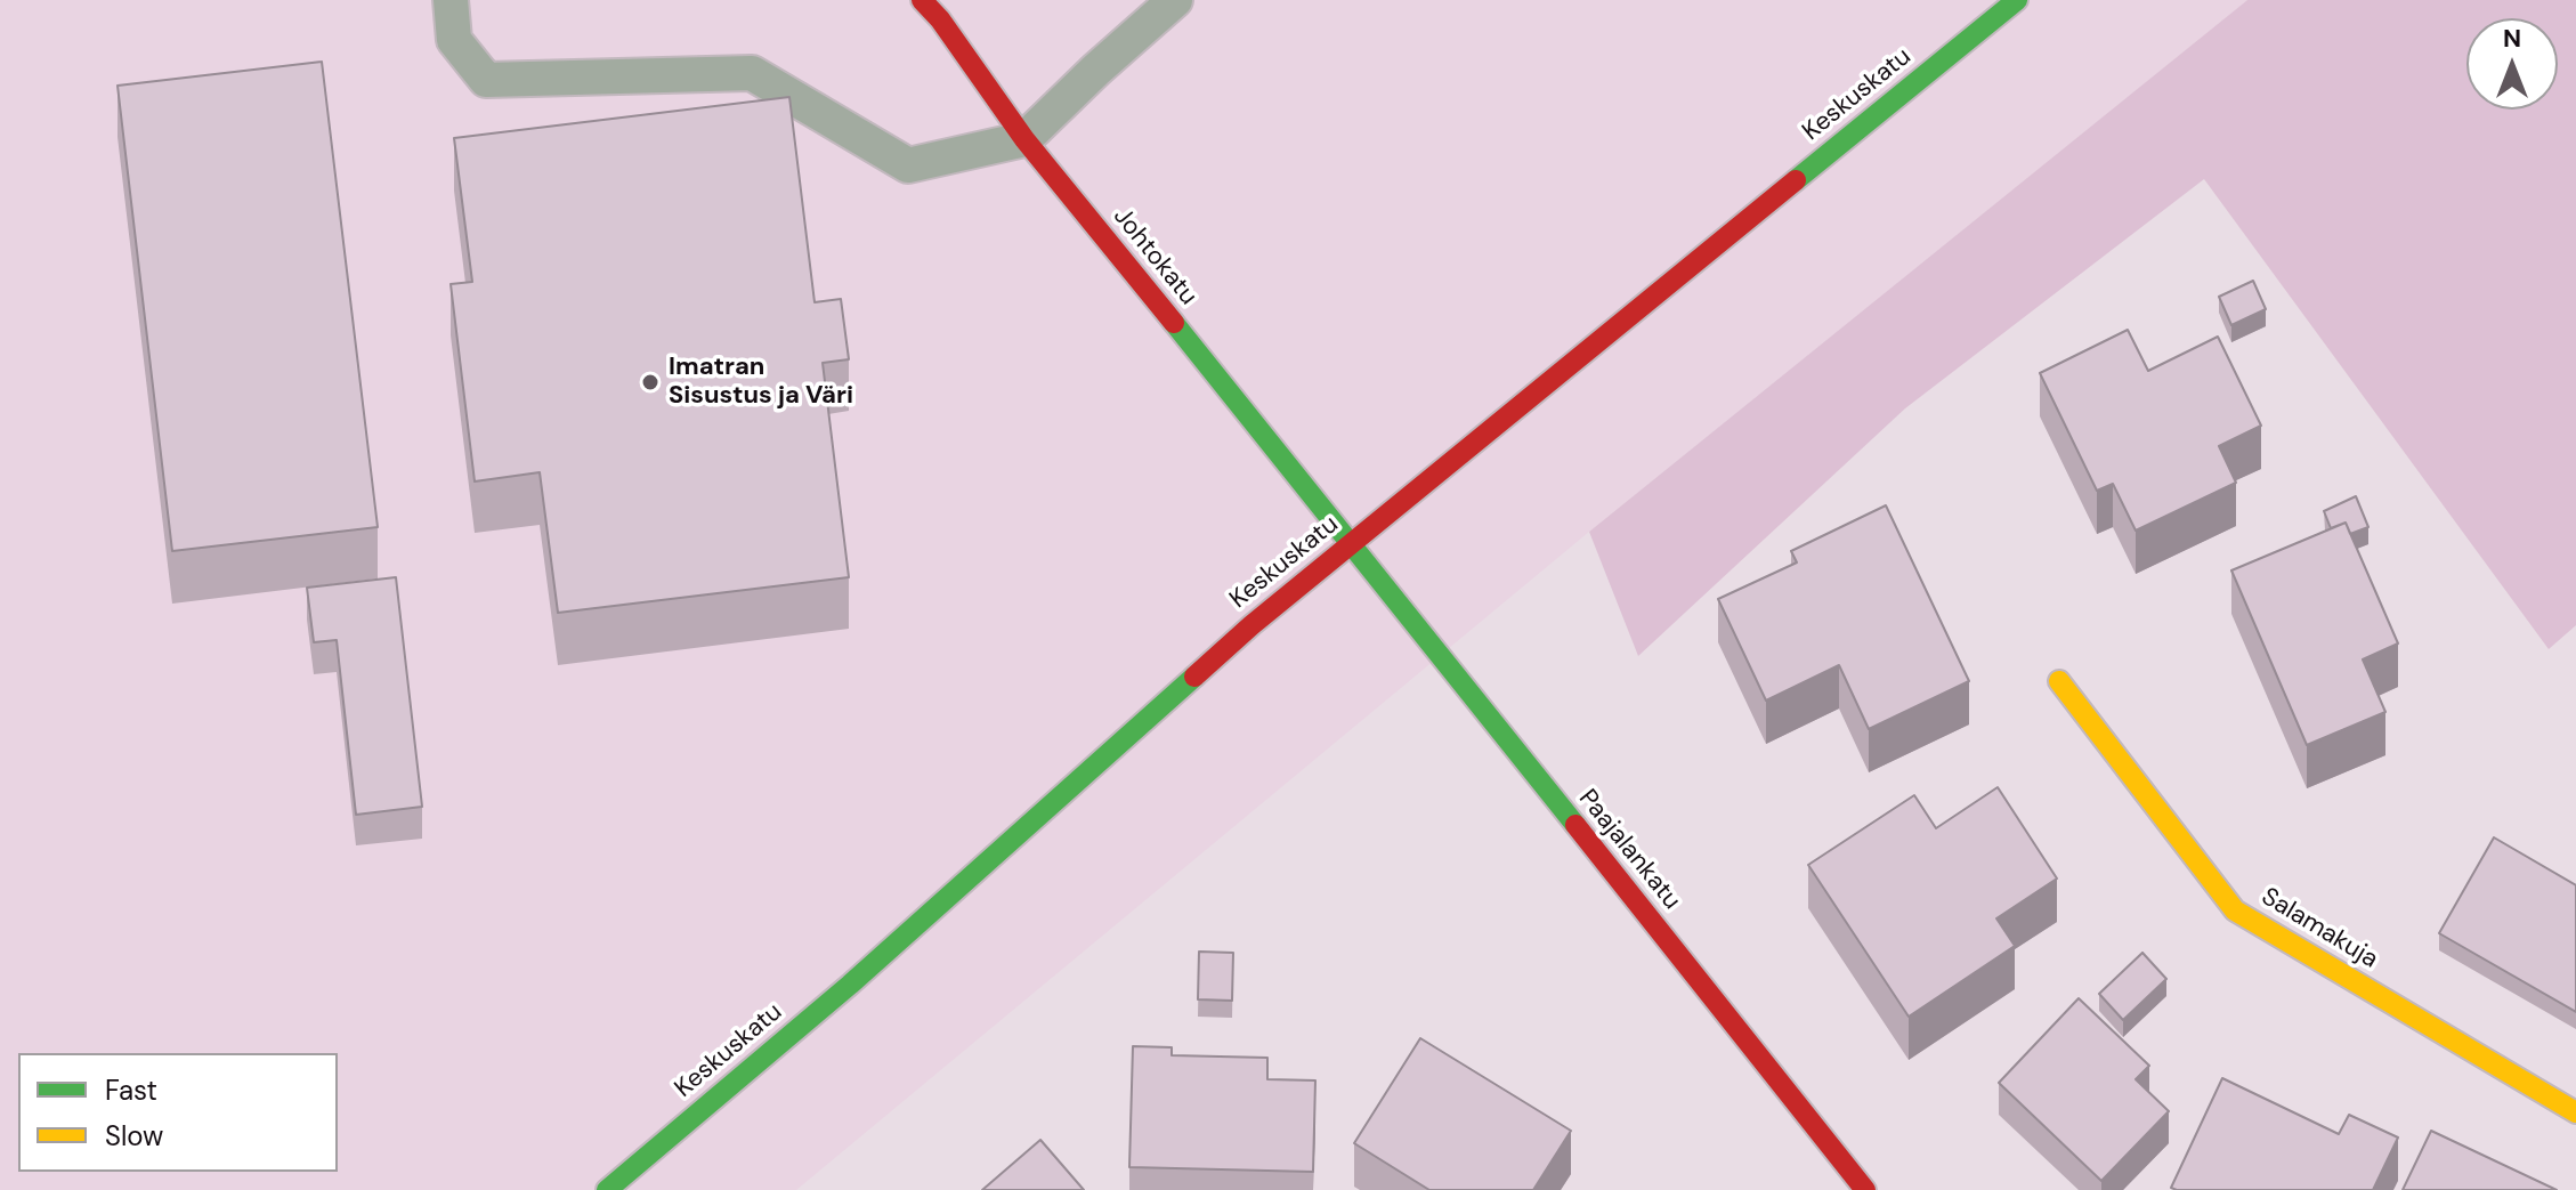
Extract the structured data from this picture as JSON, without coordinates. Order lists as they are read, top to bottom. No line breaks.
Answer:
{"streets":{"street":["Keskuskatu","Johtokatu","Paajalankatu","Salamakuja"]},"crossings":[["Keskuskatu","Johtokatu"],["Keskuskatu","Paajalankatu"],["Johtokatu","Paajalankatu"]],"places":["Imatran Sisustus ja Väri"],"legend":["Fast","Slow"],"north":"top"}
